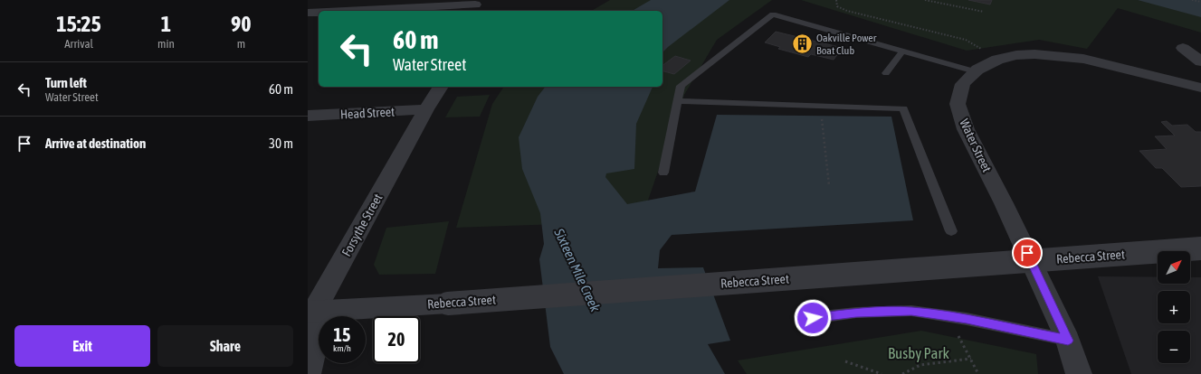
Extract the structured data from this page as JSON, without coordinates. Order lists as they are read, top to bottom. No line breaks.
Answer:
{"streets":{"street":["Head Street","Water Street","Forsythe Street","Rebecca Street"]},"crossings":[["Head Street","Forsythe Street"],["Forsythe Street","Rebecca Street"]],"water":["Sixteen Mile Creek"],"parks":["Busby Park"],"places":{"building":["Oakville Power Boat Club"]},"north":"top right","page":{"eta":["15:25","Arrival","1","min","90","m"],"turn":["60 m","Water Street"],"list":[{"name":"Turn left","note":"Water Street","value":"60 m"},{"name":"Arrive at destination","value":"30 m"}],"map_buttons":["+","−"],"speed":"15 km/h","limit":"20","buttons":["Exit","Share"]}}
